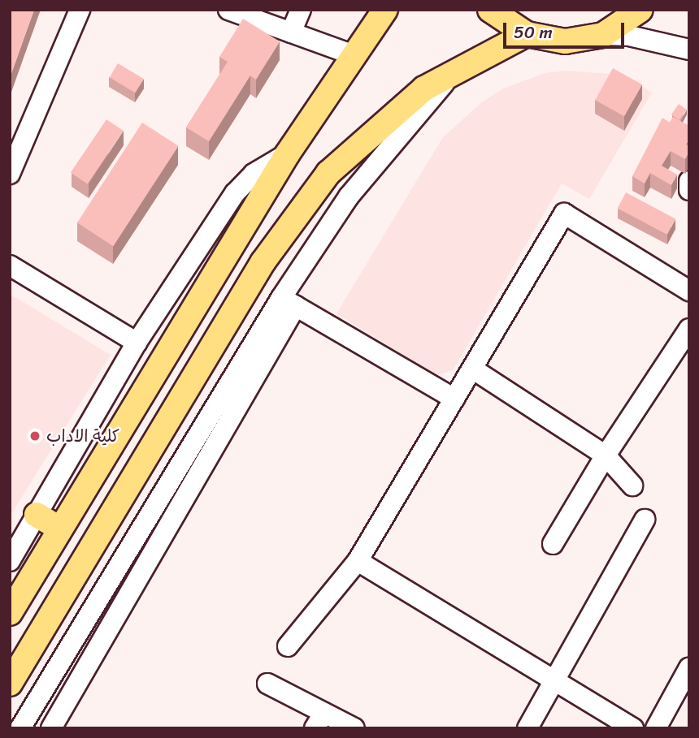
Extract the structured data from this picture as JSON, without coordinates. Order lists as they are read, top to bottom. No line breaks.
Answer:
{"places":["كلية الاداب"],"scale_bar":"50 m"}
